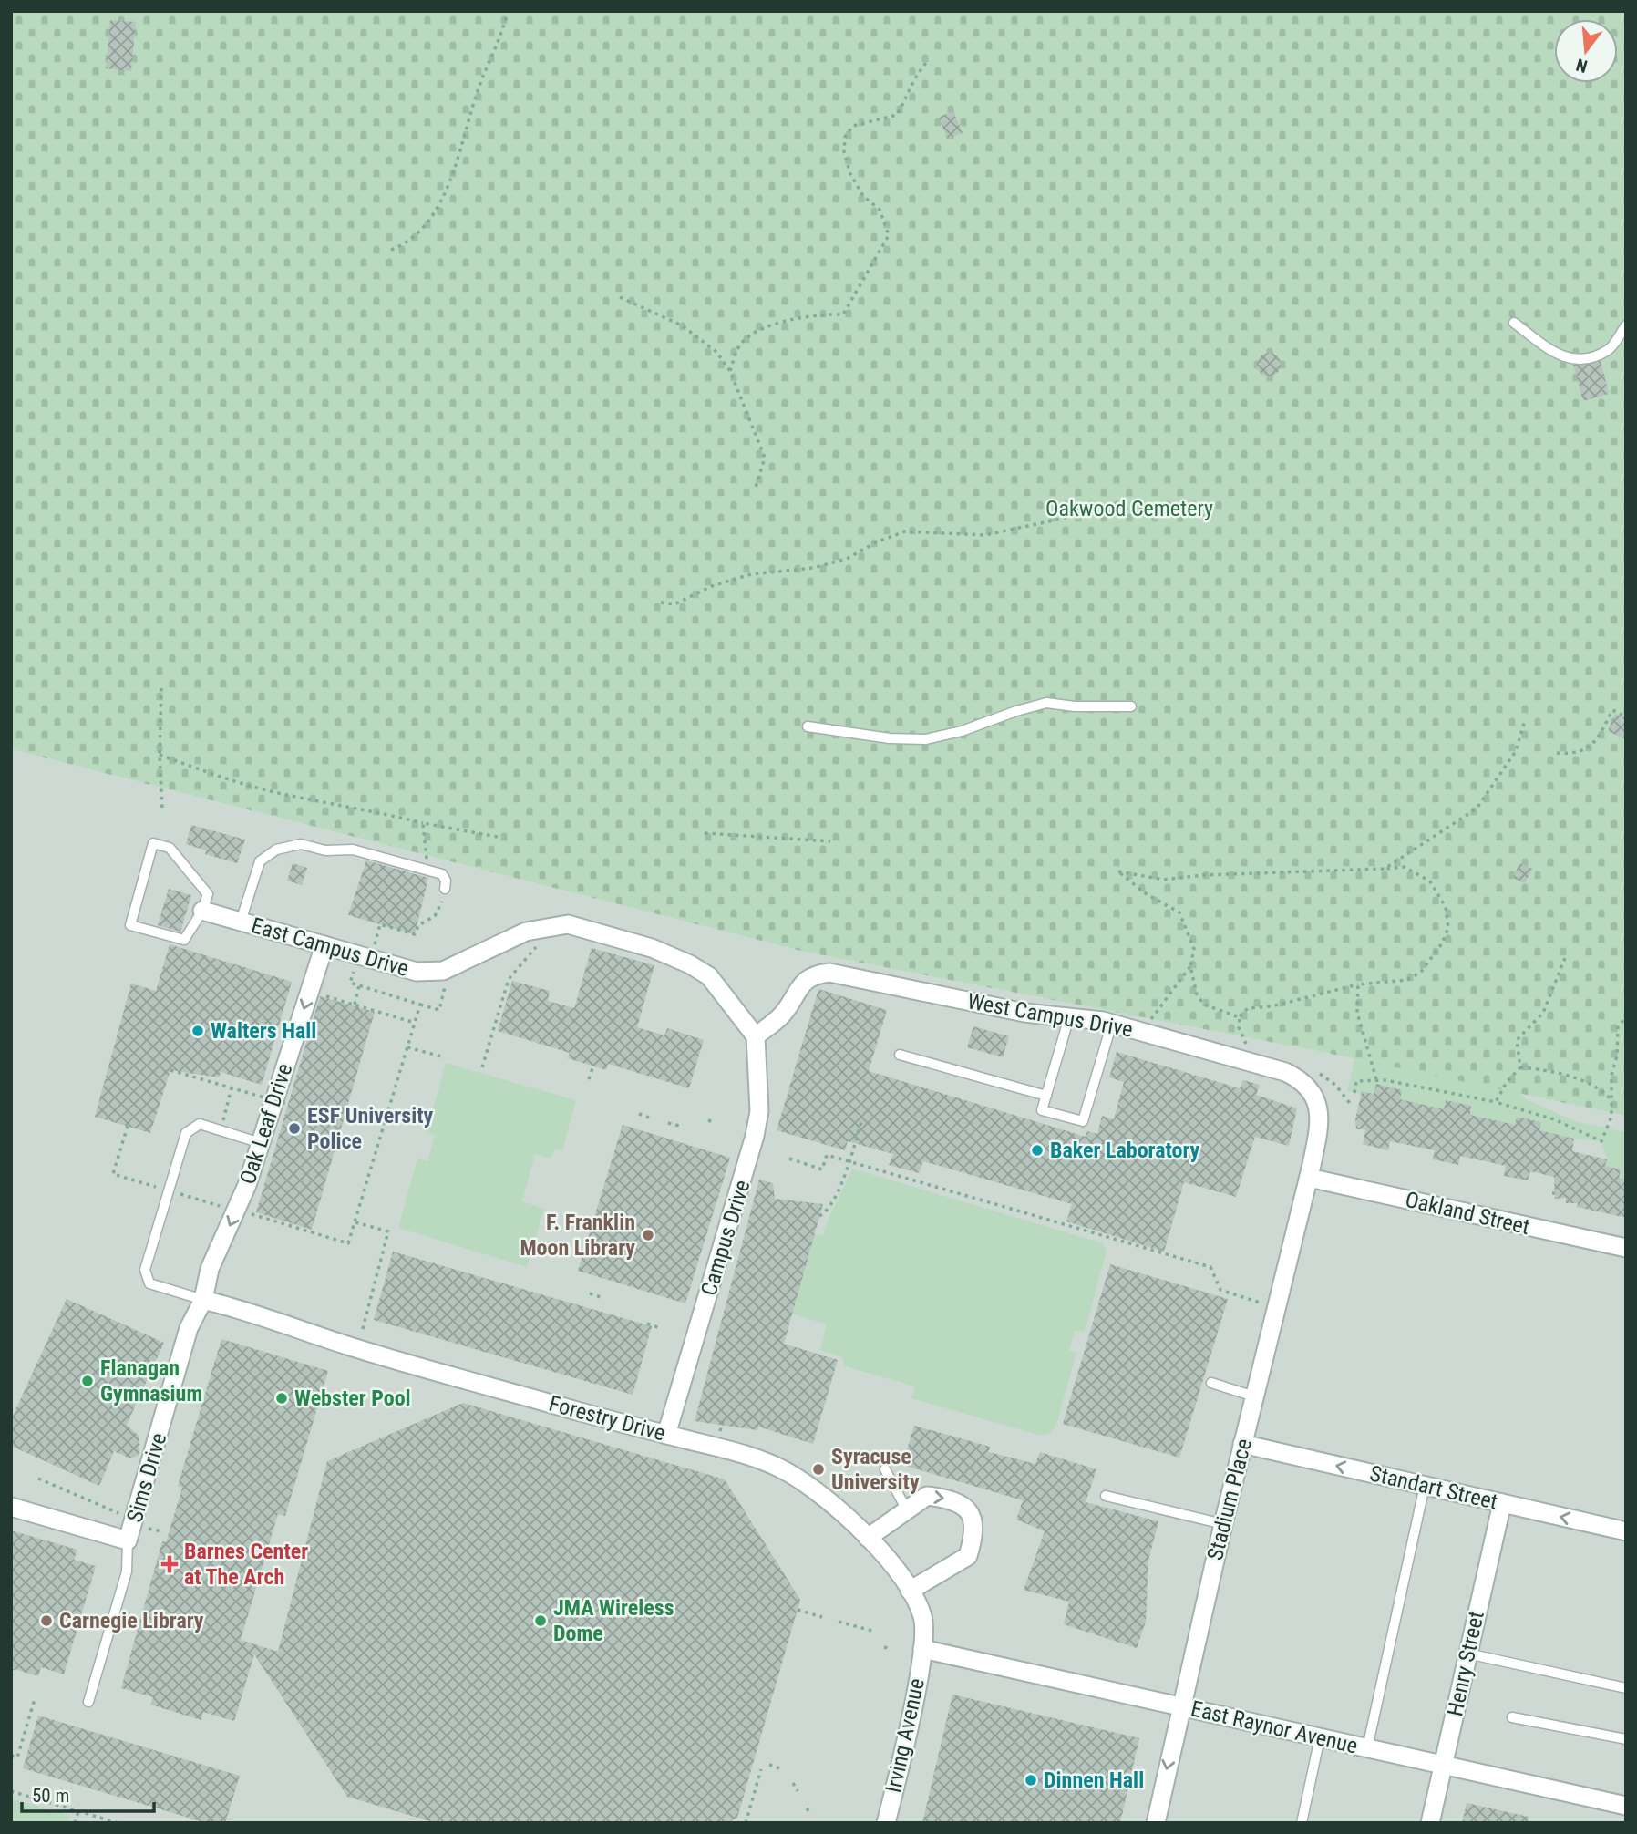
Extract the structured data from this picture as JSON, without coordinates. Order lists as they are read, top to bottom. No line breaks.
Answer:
{"streets":{"street":["East Campus Drive","West Campus Drive","Oak Leaf Drive","Oakland Street","Campus Drive","Forestry Drive","Sims Drive","Standart Street","Stadium Place","Henry Street","East Raynor Avenue","Irving Avenue"]},"crossings":[["East Campus Drive","West Campus Drive"],["East Campus Drive","Oak Leaf Drive"],["East Campus Drive","Campus Drive"],["West Campus Drive","Oakland Street"],["West Campus Drive","Campus Drive"],["West Campus Drive","Stadium Place"],["Oak Leaf Drive","Forestry Drive"],["Oak Leaf Drive","Sims Drive"],["Oakland Street","Stadium Place"],["Campus Drive","Forestry Drive"],["Forestry Drive","Sims Drive"],["Forestry Drive","East Raynor Avenue"],["Forestry Drive","Irving Avenue"],["Standart Street","Stadium Place"],["Standart Street","Henry Street"],["Stadium Place","East Raynor Avenue"],["Henry Street","East Raynor Avenue"],["East Raynor Avenue","Irving Avenue"]],"one_way":["Oak Leaf Drive","Standart Street"],"parks":["Oakwood Cemetery"],"places":{"other":["Walters Hall","ESF University Police","Baker Laboratory","F. Franklin Moon Library","Flanagan Gymnasium","Webster Pool","Syracuse University","Carnegie Library","JMA Wireless Dome","Dinnen Hall"],"health":["Barnes Center at The Arch"]},"scale_bar":"50 m","north":"bottom"}
